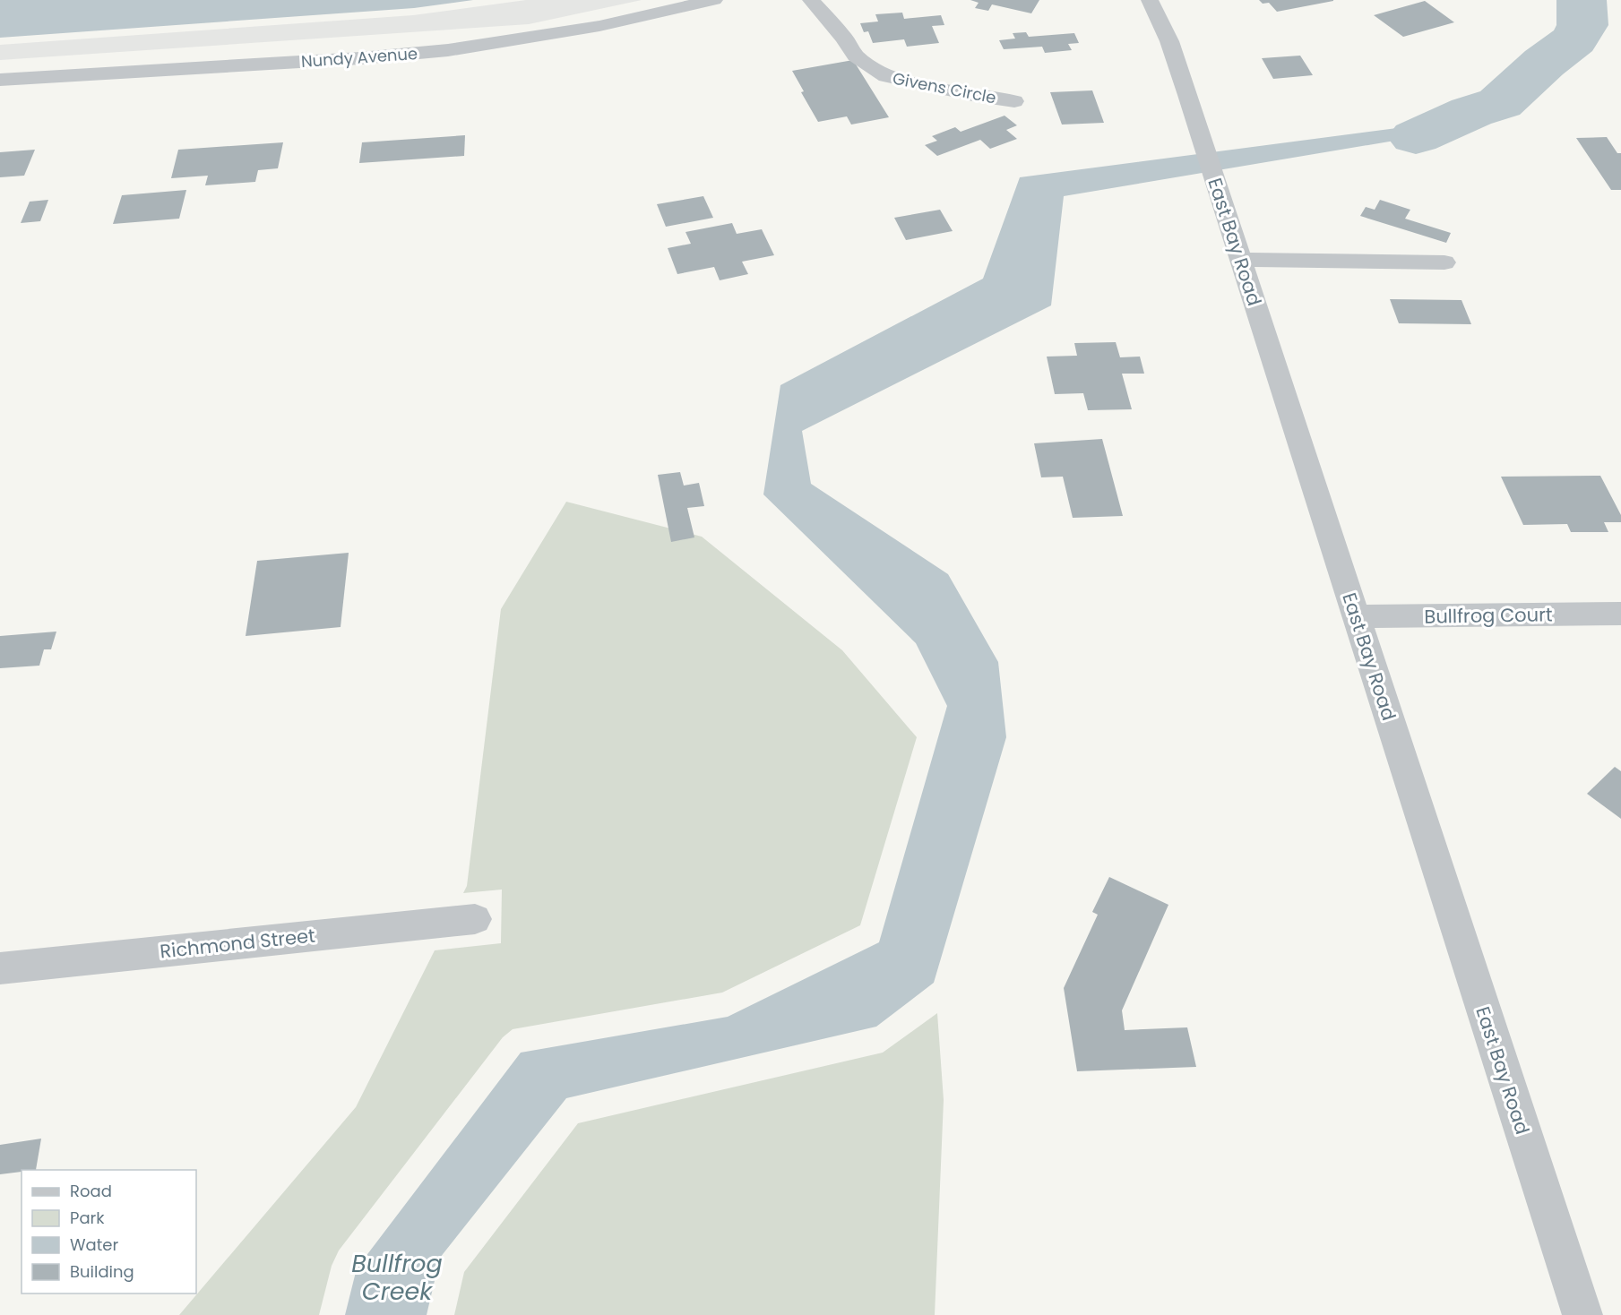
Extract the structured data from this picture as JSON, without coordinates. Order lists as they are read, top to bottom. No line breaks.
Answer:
{"streets":{"street":["Nundy Avenue","Givens Circle","East Bay Road","Bullfrog Court","Richmond Street"]},"crossings":[["East Bay Road","Bullfrog Court"]],"water":["Bullfrog Creek"],"legend":["Road","Park","Water","Building"]}
